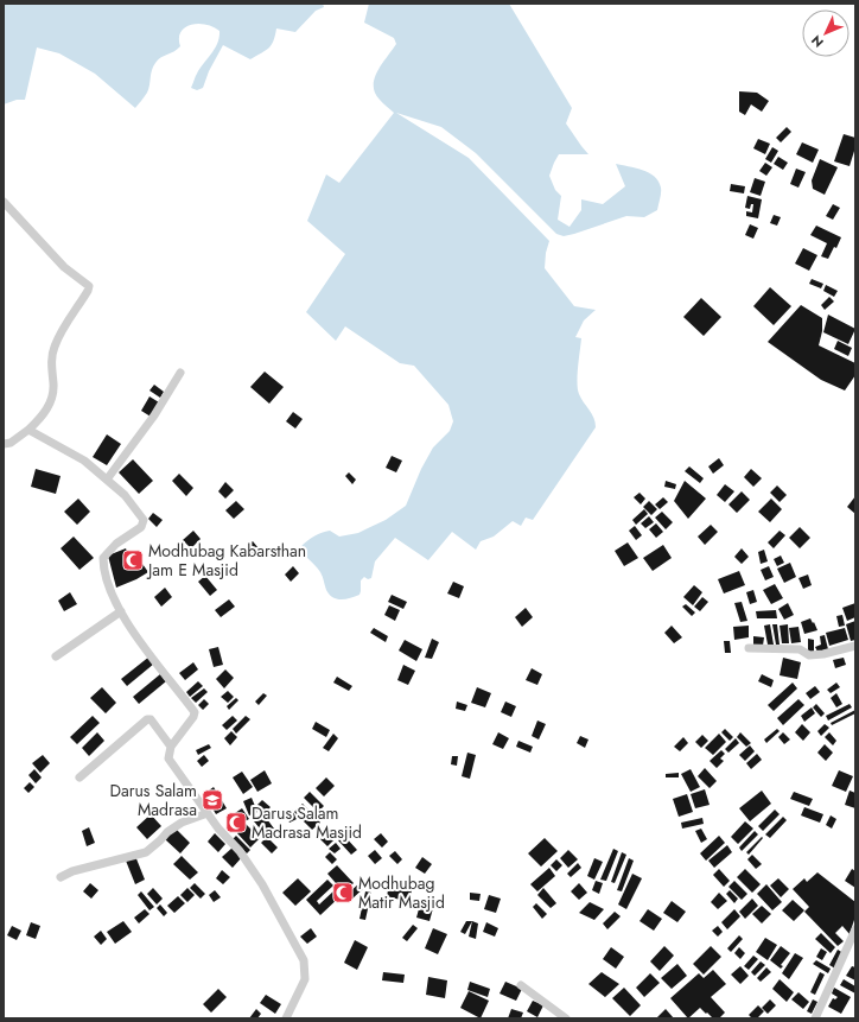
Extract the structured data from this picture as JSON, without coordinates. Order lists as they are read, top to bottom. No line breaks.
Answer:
{"places":{"mosque":["Modhubag Kabarsthan Jam E Masjid","Darus Salam Madrasa Masjid","Modhubag Matir Masjid"],"school or university":["Darus Salam Madrasa"]},"north":"bottom left"}
